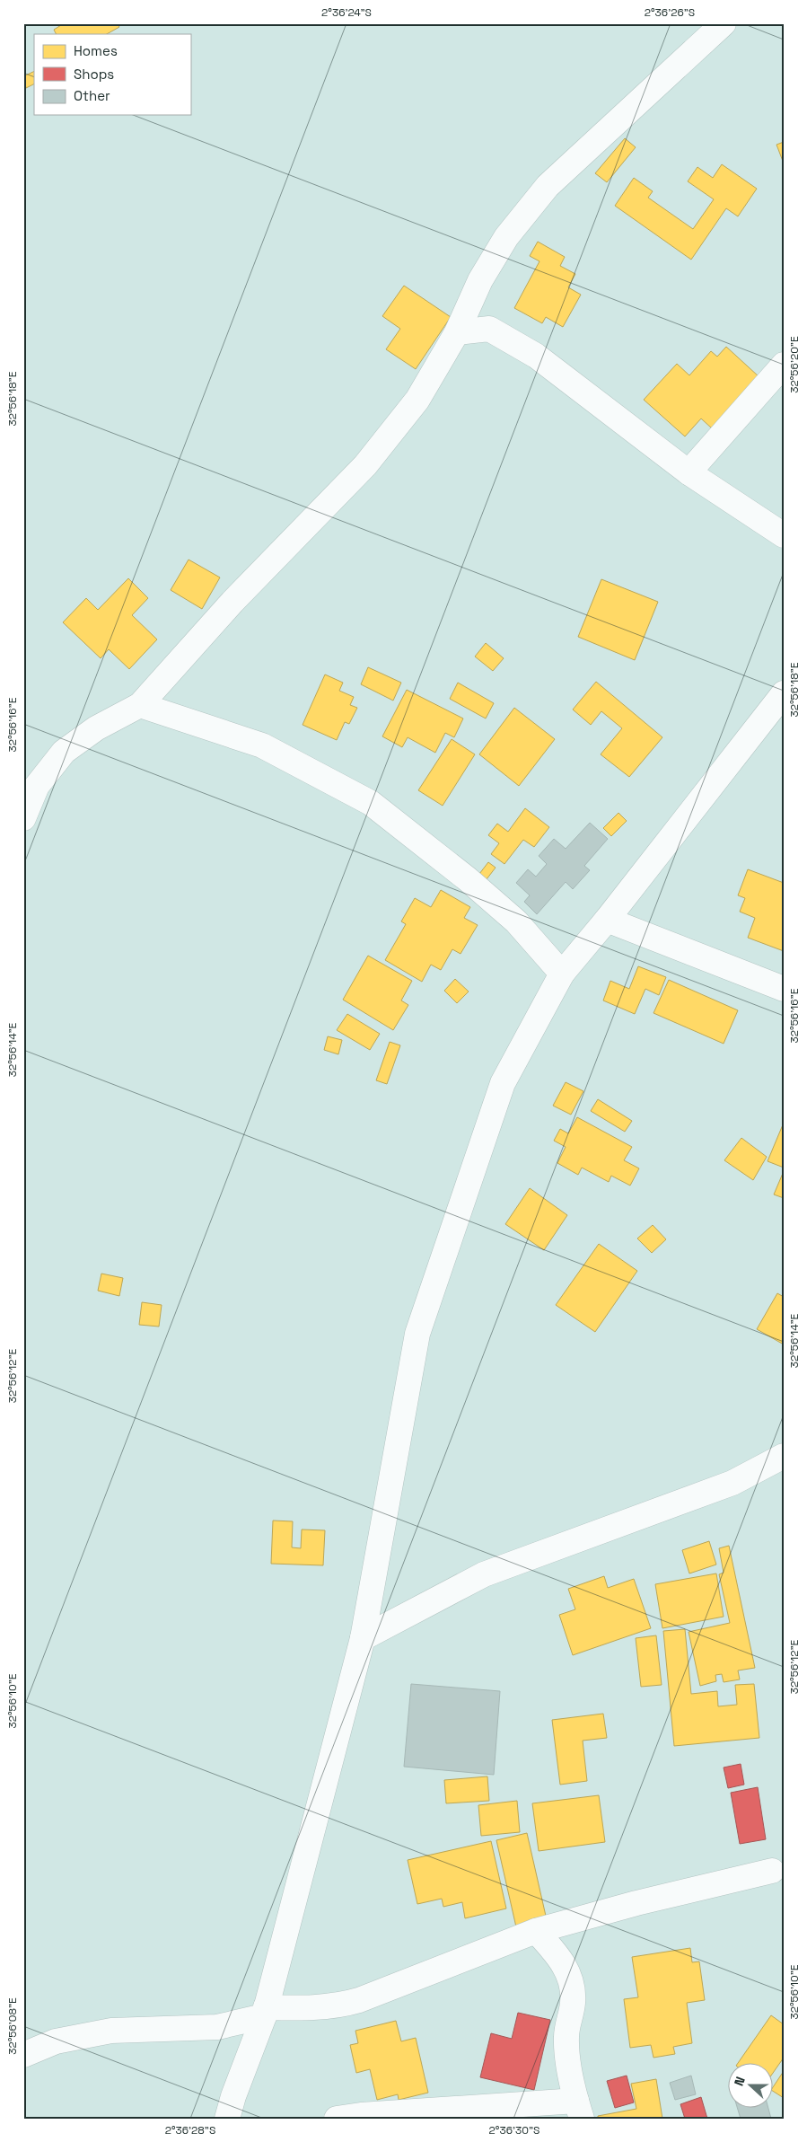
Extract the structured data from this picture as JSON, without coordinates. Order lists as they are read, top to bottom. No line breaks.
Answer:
{"legend":["Homes","Shops","Other"],"north":"left","coordinates":["2°36'24\"S","2°36'26\"S","32°56'20\"E","32°56'18\"E","32°56'16\"E","32°56'14\"E","32°56'12\"E","32°56'10\"E","32°56'08\"E","2°36'28\"S","2°36'30\"S"]}
